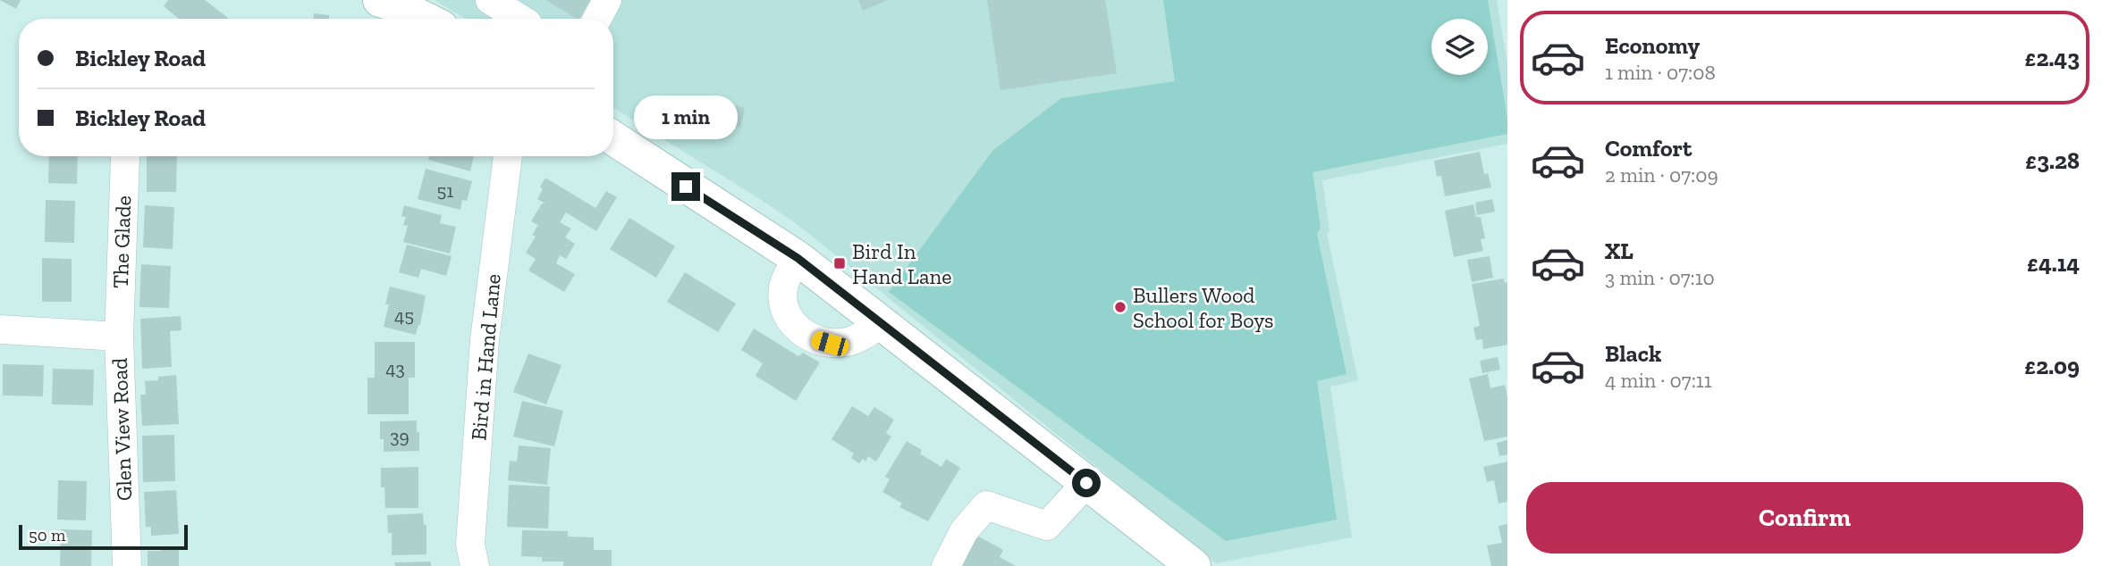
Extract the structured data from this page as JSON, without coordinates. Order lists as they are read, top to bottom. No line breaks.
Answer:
{"streets":{"street":["The Glade","Bird in Hand Lane","Glen View Road"]},"crossings":[["The Glade","Glen View Road"]],"places":{"transit":["Bird In Hand Lane"],"other":["Bullers Wood School for Boys"]},"house_numbers":["51","45","43","39"],"scale_bar":"50 m","page":{"list":[{"name":"Economy","note":"1 min · 07:08","value":"£2.43"},{"name":"Comfort","note":"2 min · 07:09","value":"£3.28"},{"name":"XL","note":"3 min · 07:10","value":"£4.14"},{"name":"Black","note":"4 min · 07:11","value":"£2.09"}],"banner":["Bickley Road","Bickley Road"],"bubble":"1 min","buttons":"Confirm","scale":"50 m"}}
